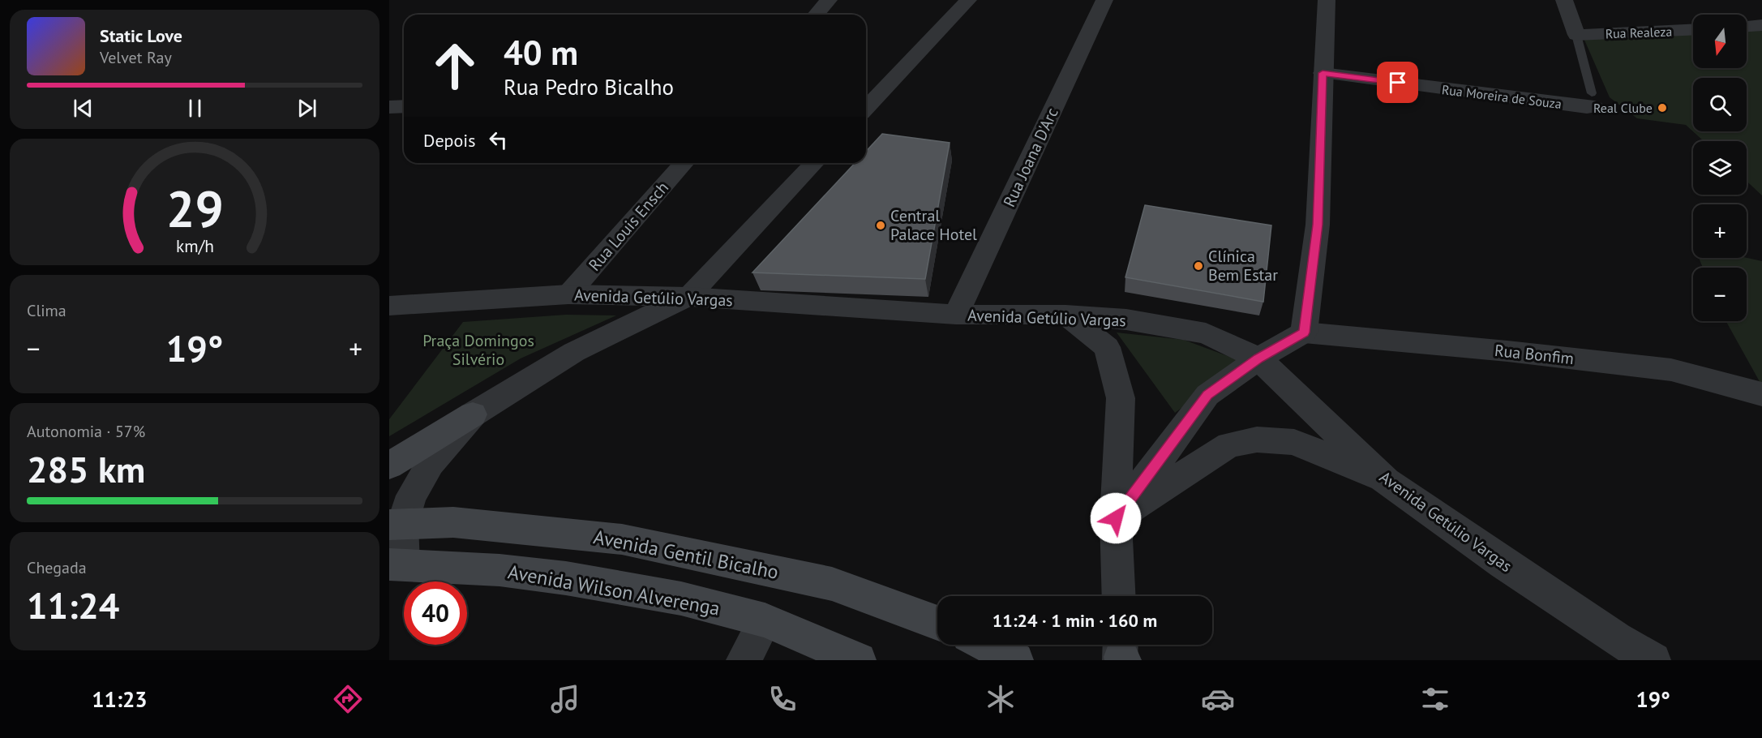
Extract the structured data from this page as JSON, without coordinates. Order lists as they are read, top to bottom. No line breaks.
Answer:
{"streets":{"main road":["Avenida Gentil Bicalho","Avenida Wilson Alverenga"],"street":["Rua Realeza","Rua Moreira de Souza","Rua Joana D'Arc","Rua Louis Ensch","Avenida Getúlio Vargas","Rua Bonfim"]},"crossings":[["Rua Joana D'Arc","Avenida Getúlio Vargas"],["Rua Louis Ensch","Avenida Getúlio Vargas"]],"parks":["Praça Domingos Silvério"],"places":["Real Clube","Central Palace Hotel","Clínica Bem Estar"],"north":"bottom","page":{"map_buttons":["+","−"],"turn":["40 m","Rua Pedro Bicalho"],"song":["Static Love","Velvet Ray"],"then":"Depois","tile":["Clima",["Autonomia · 57%","285 km"],["Chegada","11:24"]],"heat":["−","19°","+"],"limit":"40","trip":"11:24 · 1 min · 160 m","tabs":["11:23","19°"],"gauge":["29","km/h"]}}
